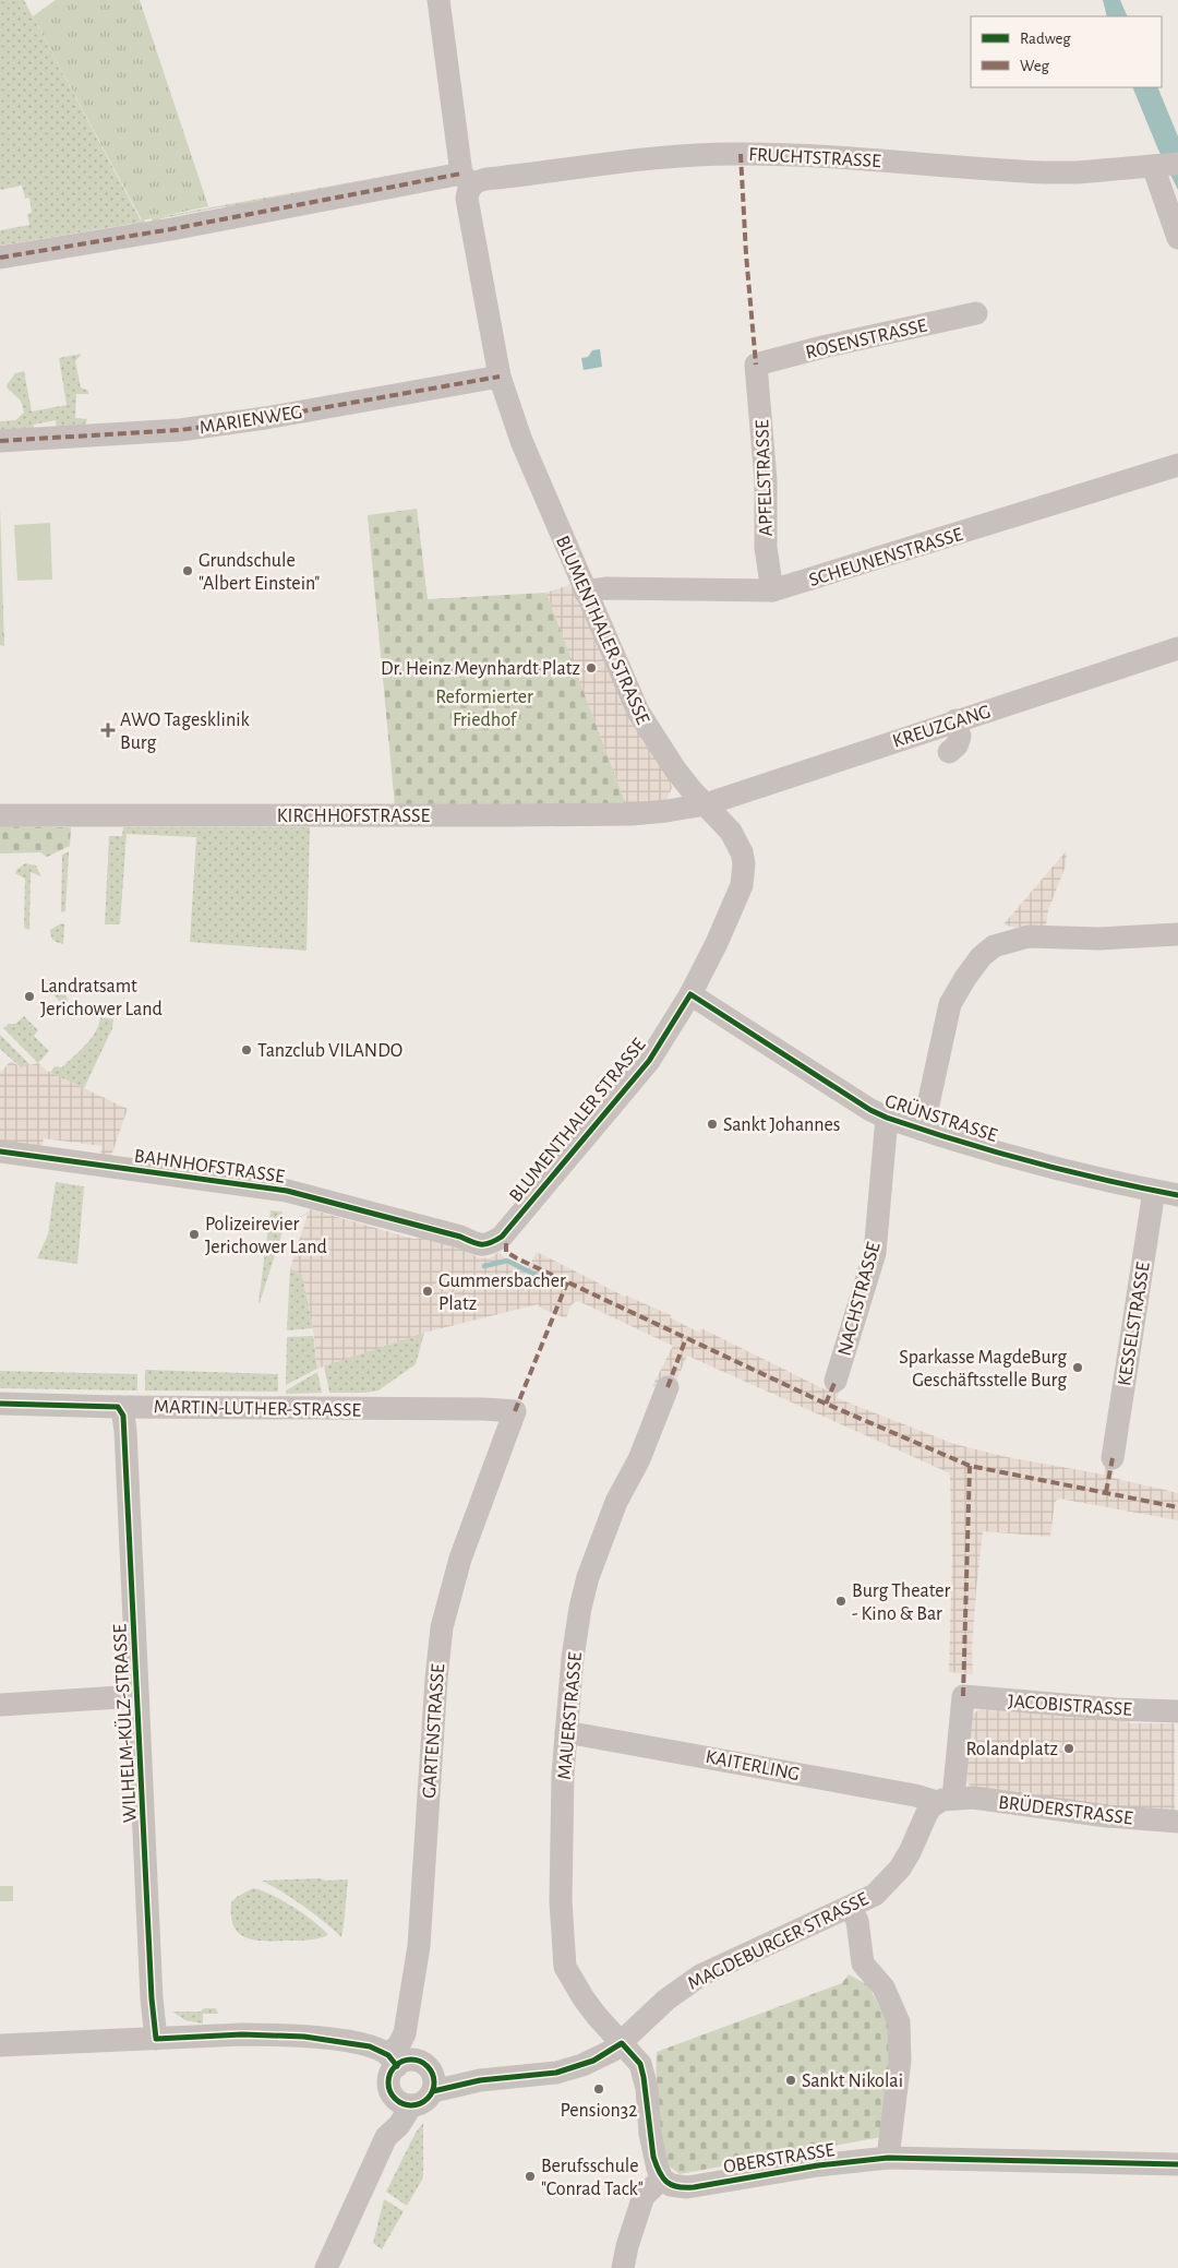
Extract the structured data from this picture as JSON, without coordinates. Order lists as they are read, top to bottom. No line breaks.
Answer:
{"streets":{"street":["FRUCHTSTRASSE","ROSENSTRASSE","MARIENWEG","APFELSTRASSE","SCHEUNENSTRASSE","BLUMENTHALER STRASSE","KREUZGANG","KIRCHHOFSTRASSE","GRÜNSTRASSE","BAHNHOFSTRASSE","NACHSTRASSE","KESSELSTRASSE","MARTIN-LUTHER-STRASSE","JACOBISTRASSE","MAUERSTRASSE","WILHELM-KÜLZ-STRASSE","GARTENSTRASSE","KAITERLING","BRÜDERSTRASSE","MAGDEBURGER STRASSE","OBERSTRASSE"]},"crossings":[["FRUCHTSTRASSE","BLUMENTHALER STRASSE"],["ROSENSTRASSE","APFELSTRASSE"],["MARIENWEG","BLUMENTHALER STRASSE"],["APFELSTRASSE","SCHEUNENSTRASSE"],["SCHEUNENSTRASSE","BLUMENTHALER STRASSE"],["BLUMENTHALER STRASSE","KREUZGANG"],["BLUMENTHALER STRASSE","KIRCHHOFSTRASSE"],["BLUMENTHALER STRASSE","GRÜNSTRASSE"],["BLUMENTHALER STRASSE","BAHNHOFSTRASSE"],["KREUZGANG","KIRCHHOFSTRASSE"],["GRÜNSTRASSE","NACHSTRASSE"],["GRÜNSTRASSE","KESSELSTRASSE"],["MARTIN-LUTHER-STRASSE","WILHELM-KÜLZ-STRASSE"],["MARTIN-LUTHER-STRASSE","GARTENSTRASSE"],["JACOBISTRASSE","MAGDEBURGER STRASSE"],["MAUERSTRASSE","KAITERLING"],["MAUERSTRASSE","MAGDEBURGER STRASSE"],["GARTENSTRASSE","MAGDEBURGER STRASSE"],["KAITERLING","BRÜDERSTRASSE"],["KAITERLING","MAGDEBURGER STRASSE"],["BRÜDERSTRASSE","MAGDEBURGER STRASSE"]],"parks":["Reformierter Friedhof"],"places":{"other":["Grundschule \"Albert Einstein\"","Dr. Heinz Meynhardt Platz","Landratsamt Jerichower Land","Tanzclub VILANDO","Sankt Johannes","Polizeirevier Jerichower Land","Gummersbacher Platz","Sparkasse MagdeBurg Geschäftsstelle Burg","Burg Theater - Kino & Bar","Rolandplatz","Sankt Nikolai","Pension32","Berufsschule \"Conrad Tack\""],"health":["AWO Tagesklinik Burg"]},"legend":["Radweg","Weg"]}
